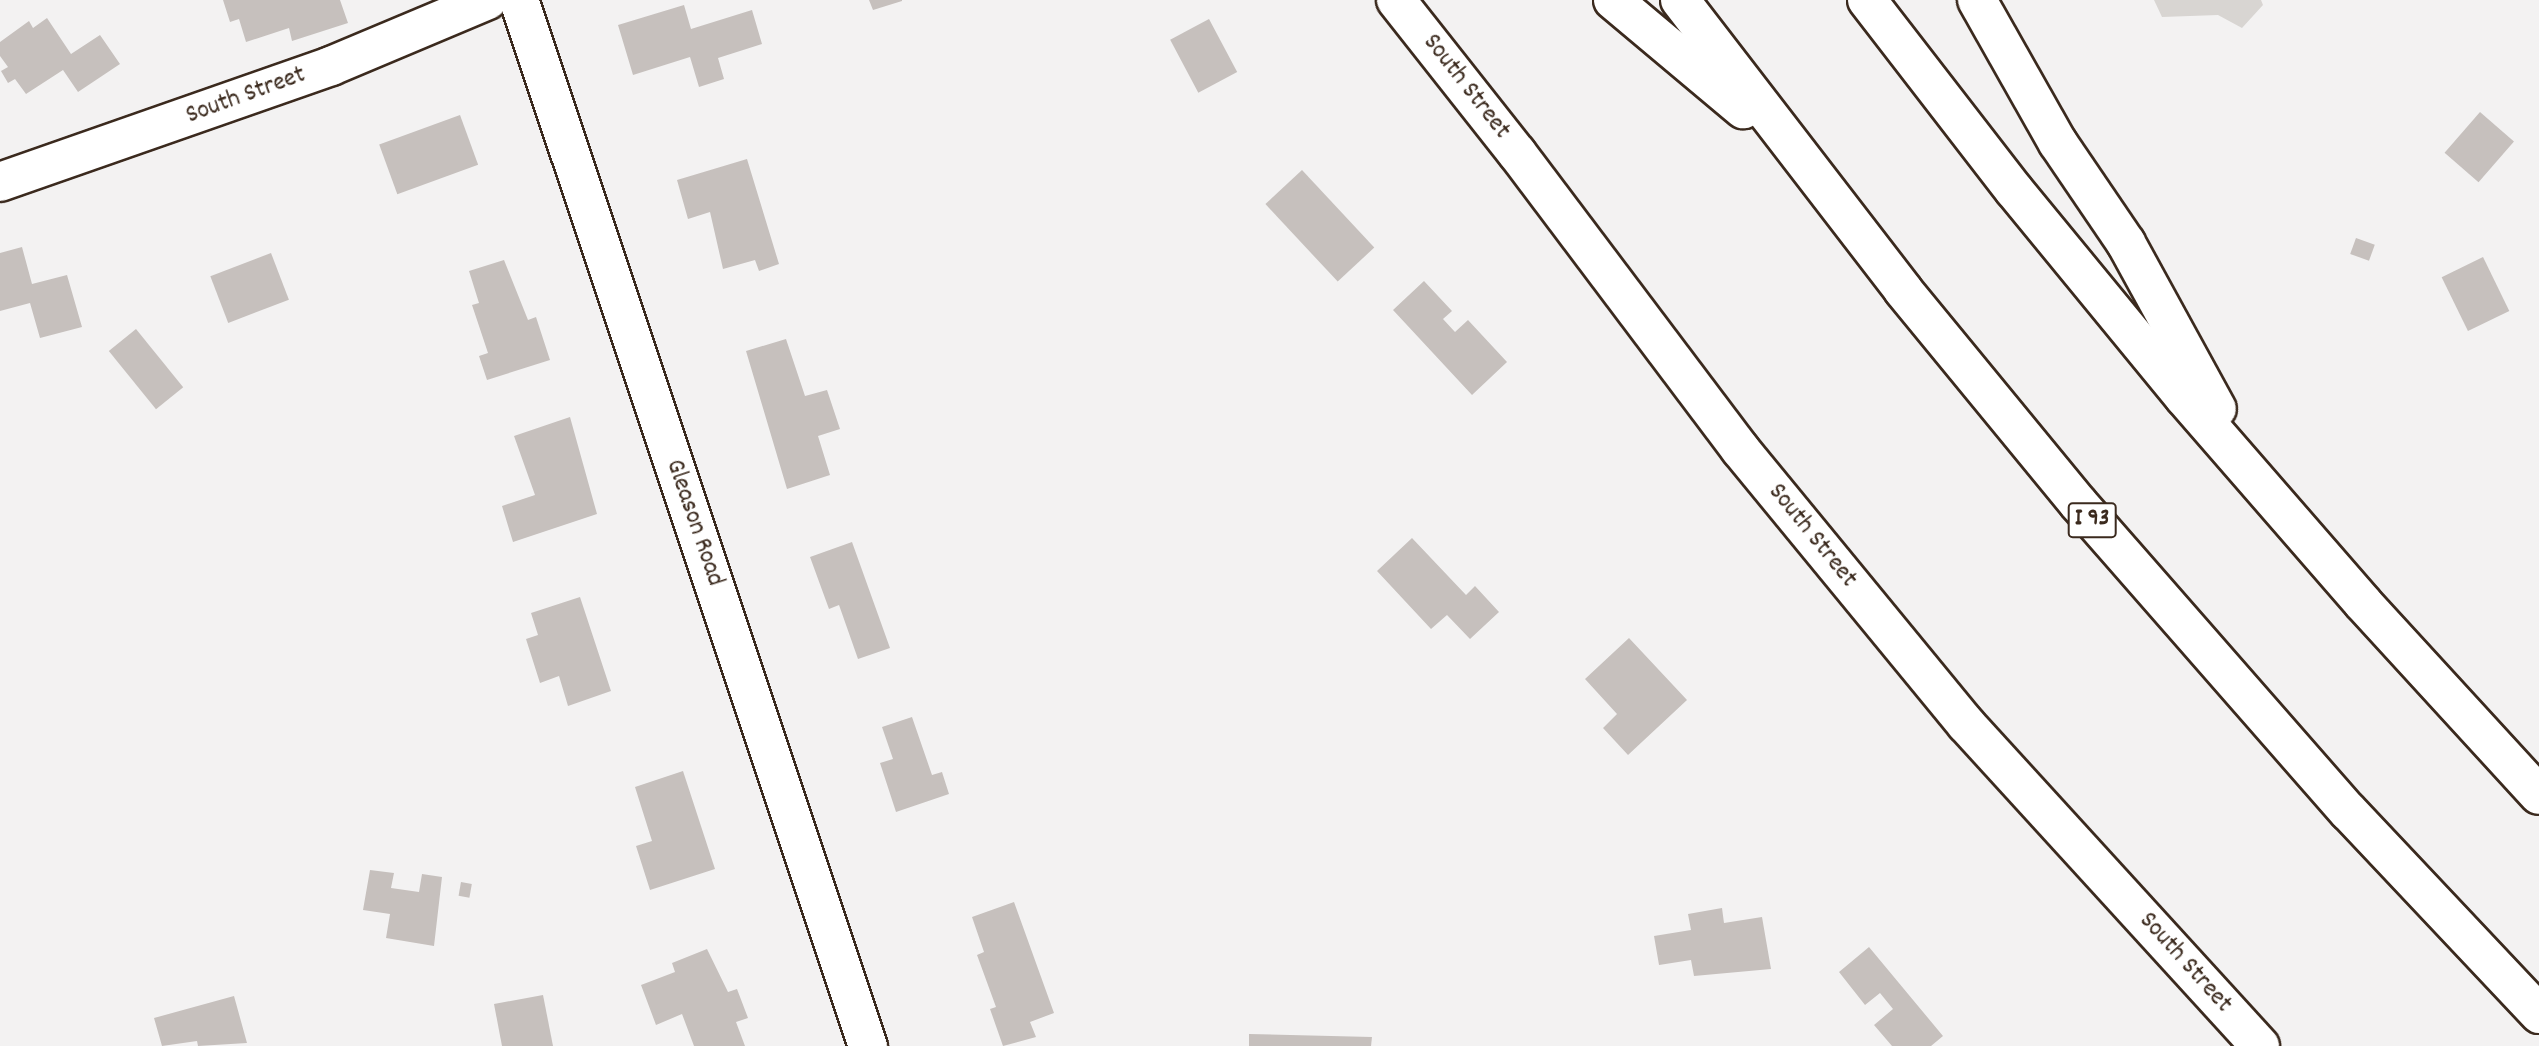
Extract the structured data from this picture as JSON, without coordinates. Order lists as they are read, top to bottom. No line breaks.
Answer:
{"streets":{"main road":["South Street","I 93","Gleason Road"]}}
